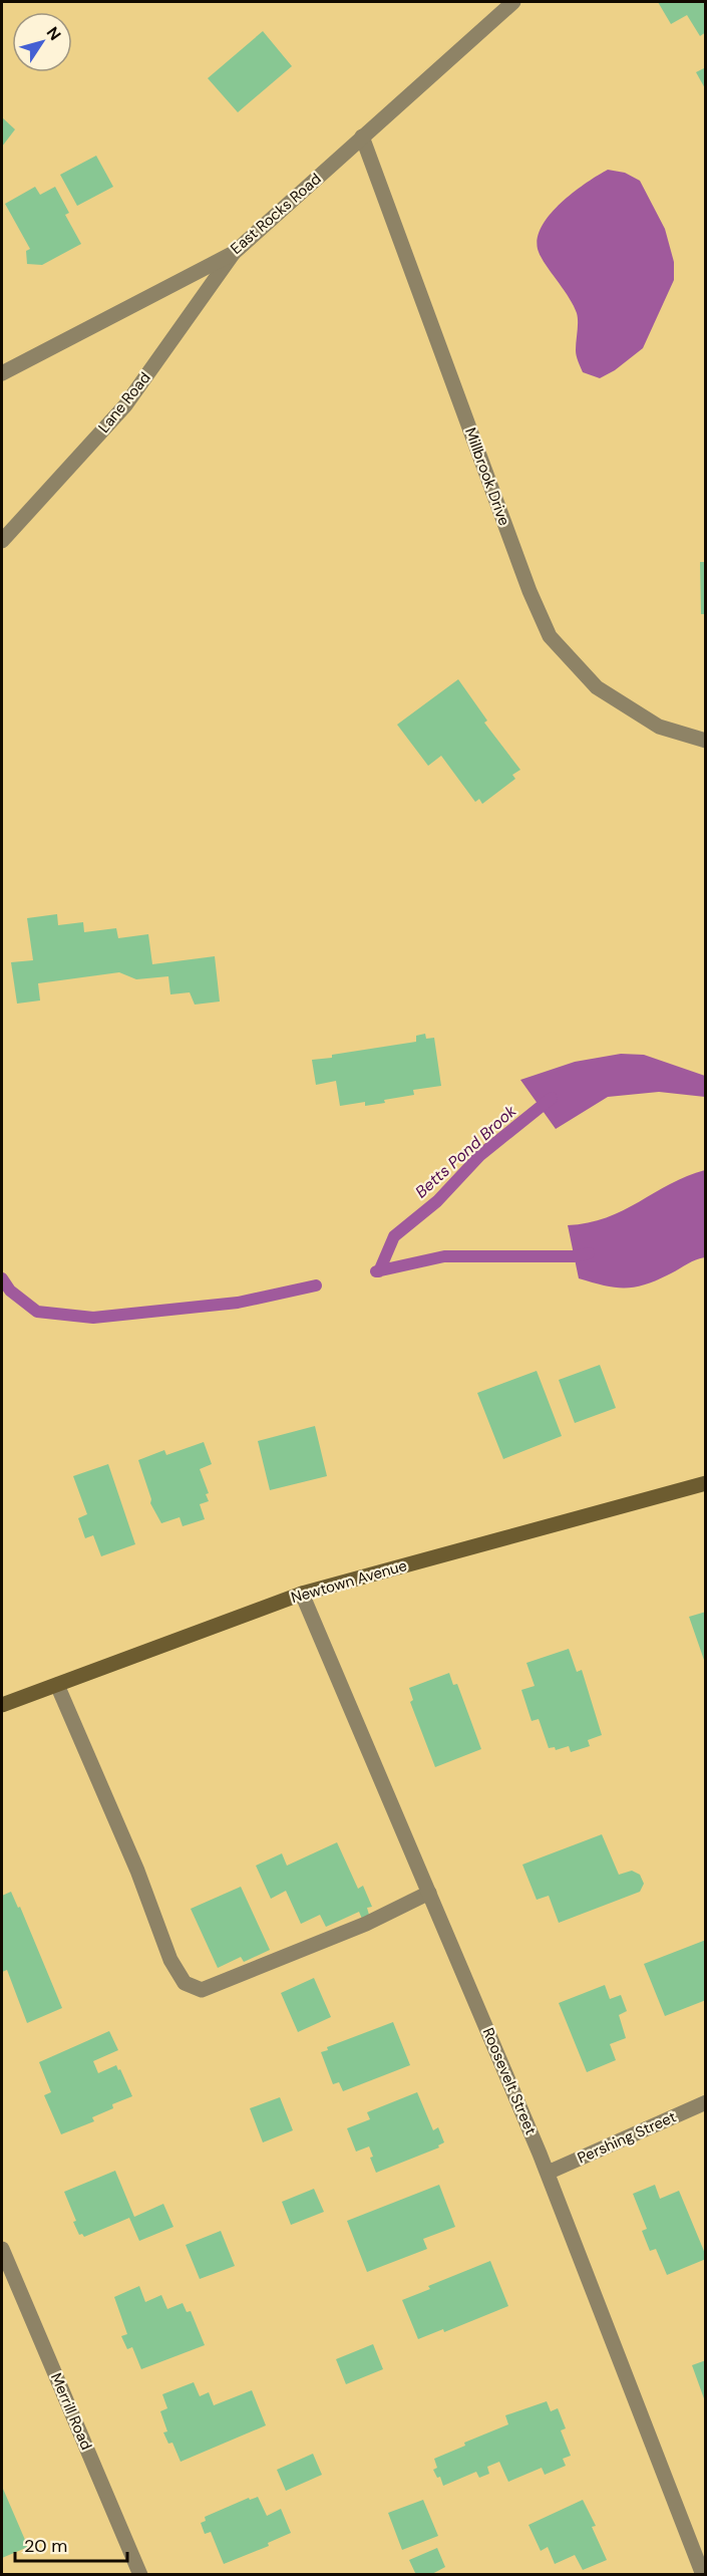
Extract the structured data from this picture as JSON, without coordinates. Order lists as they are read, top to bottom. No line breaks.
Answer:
{"streets":{"main road":["Newtown Avenue"],"street":["East Rocks Road","Lane Road","Millbrook Drive","Roosevelt Street","Pershing Street","Merrill Road"]},"crossings":[["East Rocks Road","Lane Road"],["East Rocks Road","Millbrook Drive"],["Newtown Avenue","Roosevelt Street"],["Roosevelt Street","Pershing Street"]],"water":["Betts Pond Brook"],"scale_bar":"20 m","north":"top right"}
